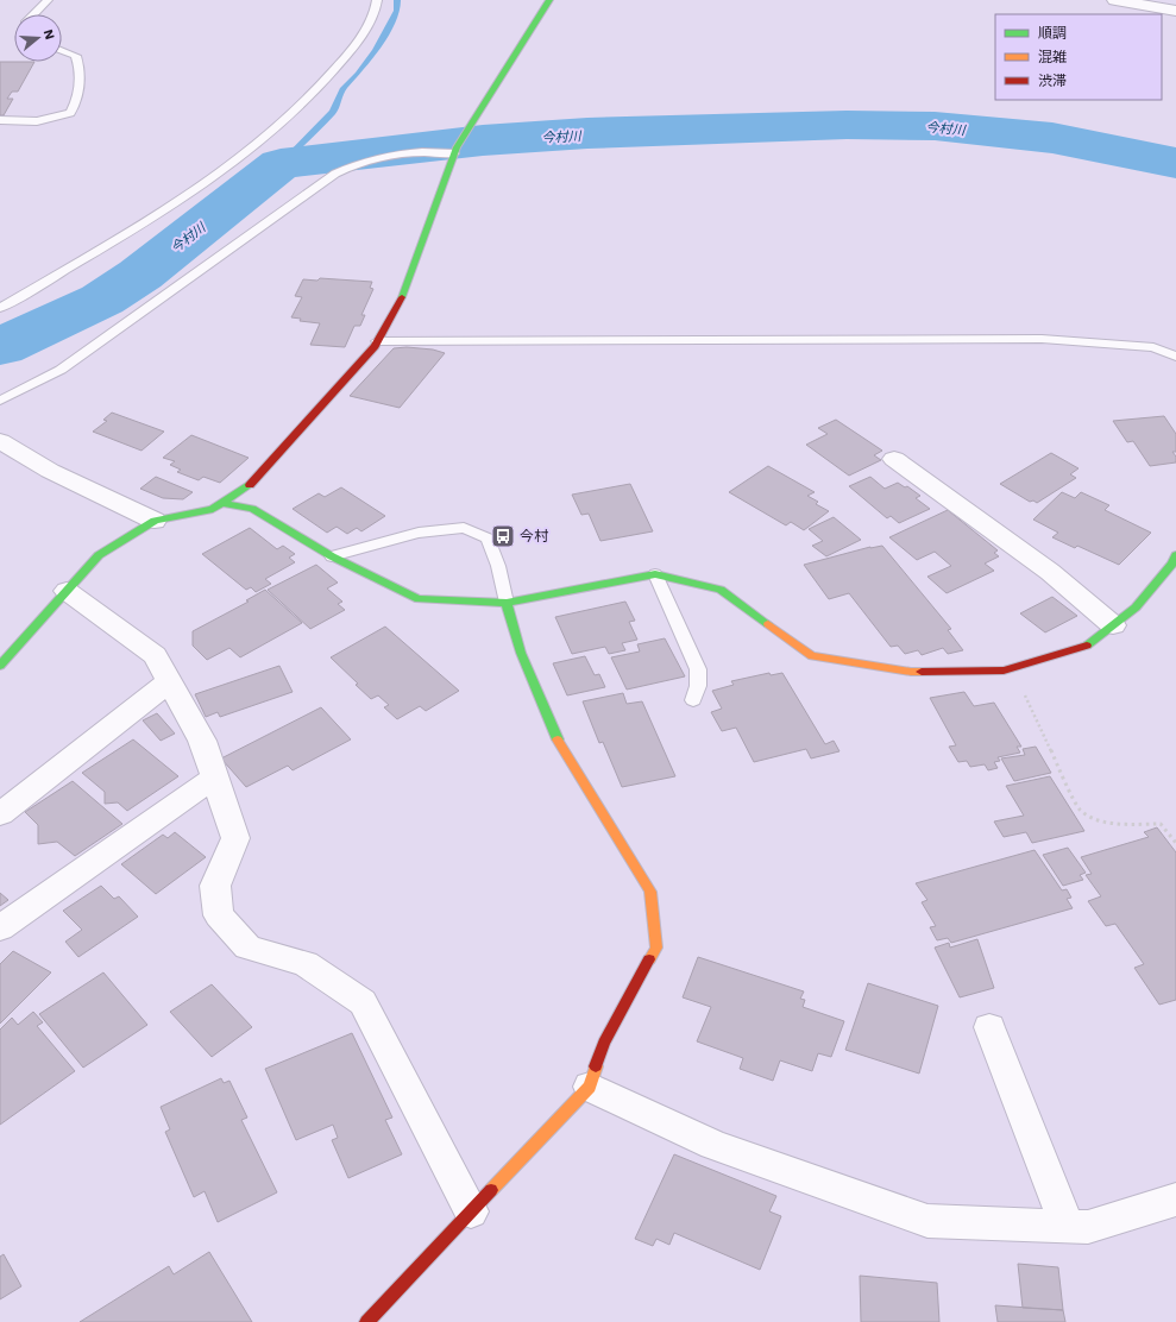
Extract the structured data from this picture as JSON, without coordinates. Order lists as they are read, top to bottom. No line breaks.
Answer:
{"water":["今村川"],"places":{"bus stop":["今村"]},"legend":["順調","混雑","渋滞"],"north":"right"}
